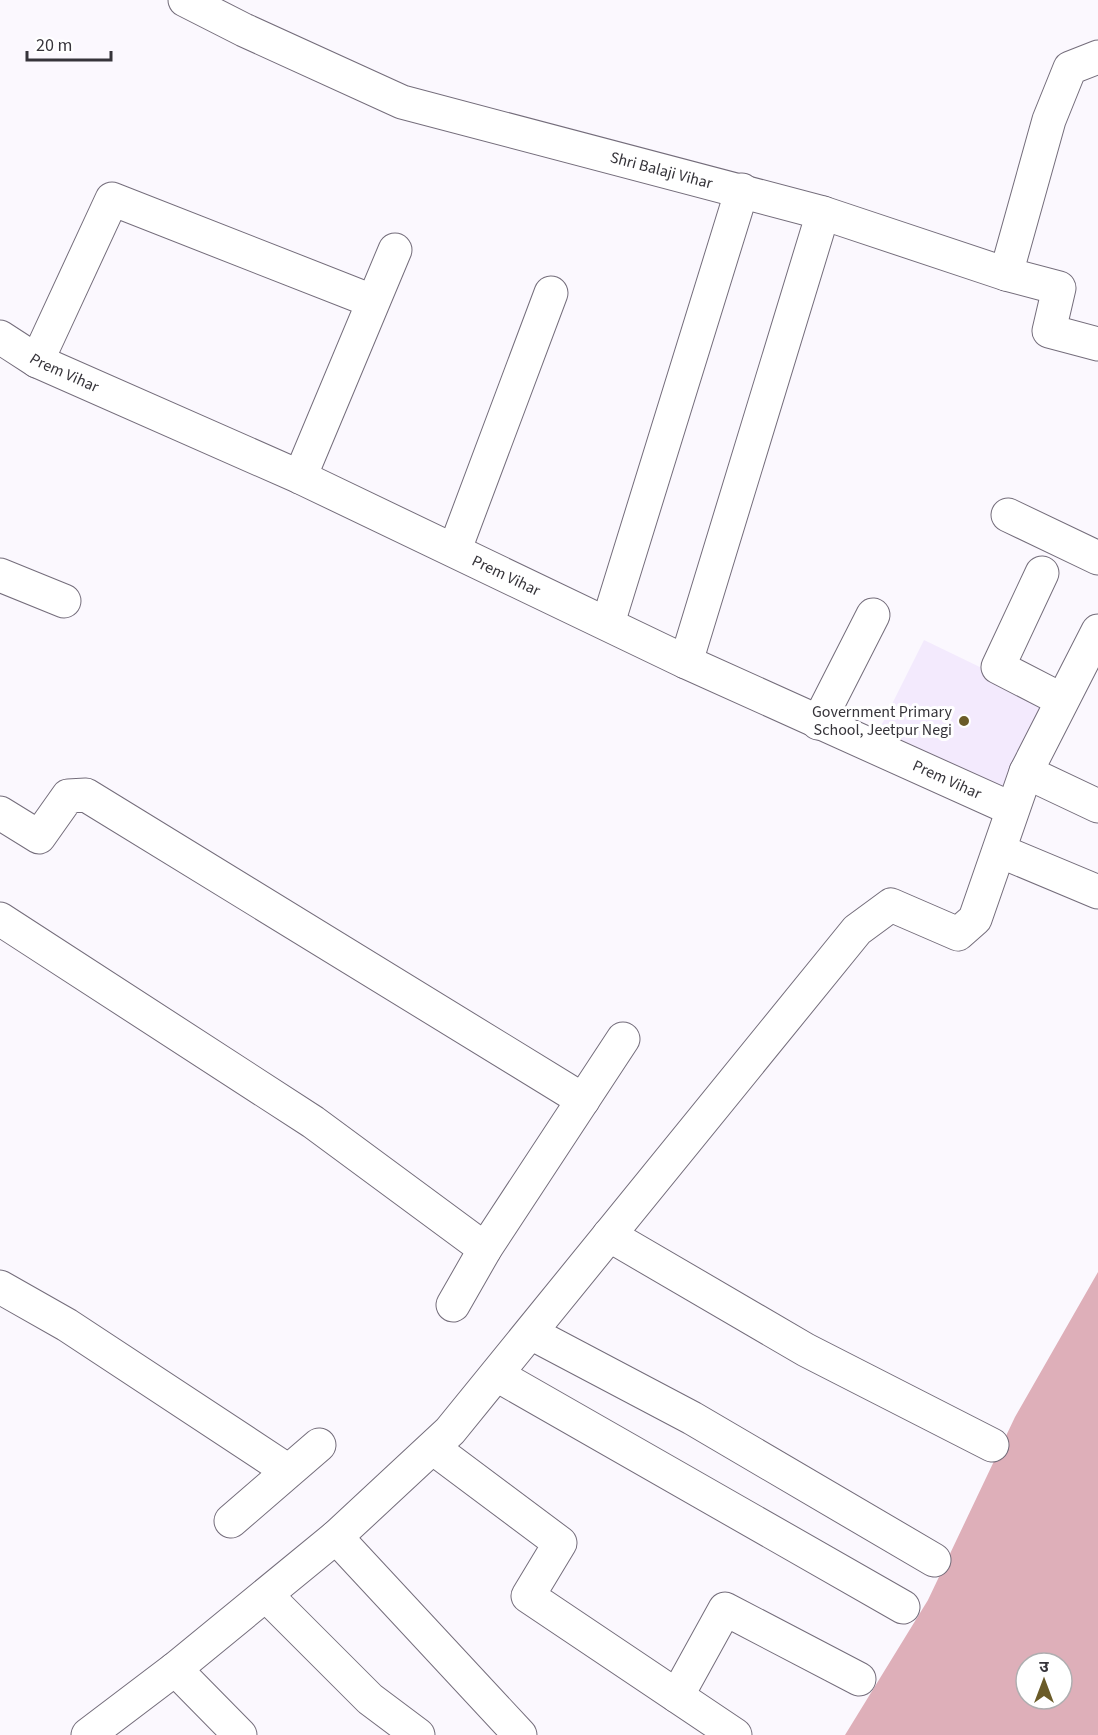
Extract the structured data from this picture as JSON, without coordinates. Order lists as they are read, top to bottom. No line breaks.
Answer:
{"streets":{"street":["Shri Balaji Vihar","Prem Vihar"]},"places":["Government Primary School, Jeetpur Negi"],"scale_bar":"20 m","north":"top"}
